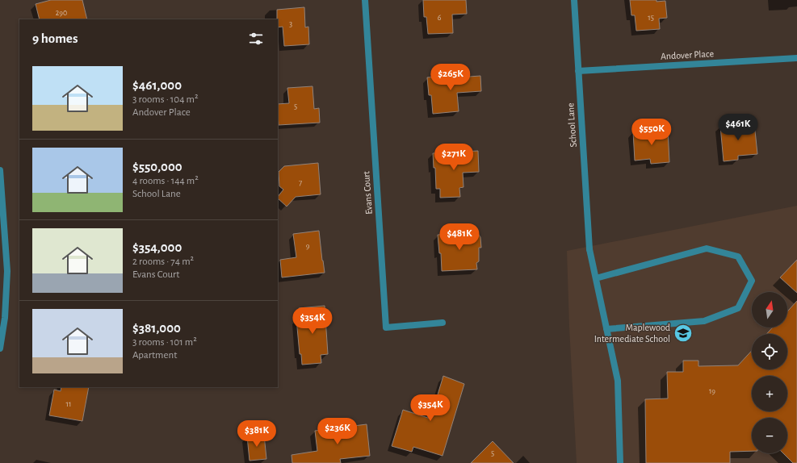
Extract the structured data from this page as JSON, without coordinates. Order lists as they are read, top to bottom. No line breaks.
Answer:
{"streets":{"street":["Andover Place","School Lane","Evans Court"]},"crossings":[["Andover Place","School Lane"]],"places":{"school or university":["Maplewood Intermediate School"]},"house_numbers":["290","6","15","3","5","7","9","19","11","5"],"north":"top","page":{"heading":"9 homes","list":[{"name":"$461,000","note":"3 rooms · 104 m² · Andover Place"},{"name":"$550,000","note":"4 rooms · 144 m² · School Lane"},{"name":"$354,000","note":"2 rooms · 74 m² · Evans Court"},{"name":"$381,000","note":"3 rooms · 101 m² · Apartment"}],"price":["$265K","$461K","$550K","$271K","$481K","$354K","$354K","$236K","$381K"],"map_buttons":["+","−"]}}
